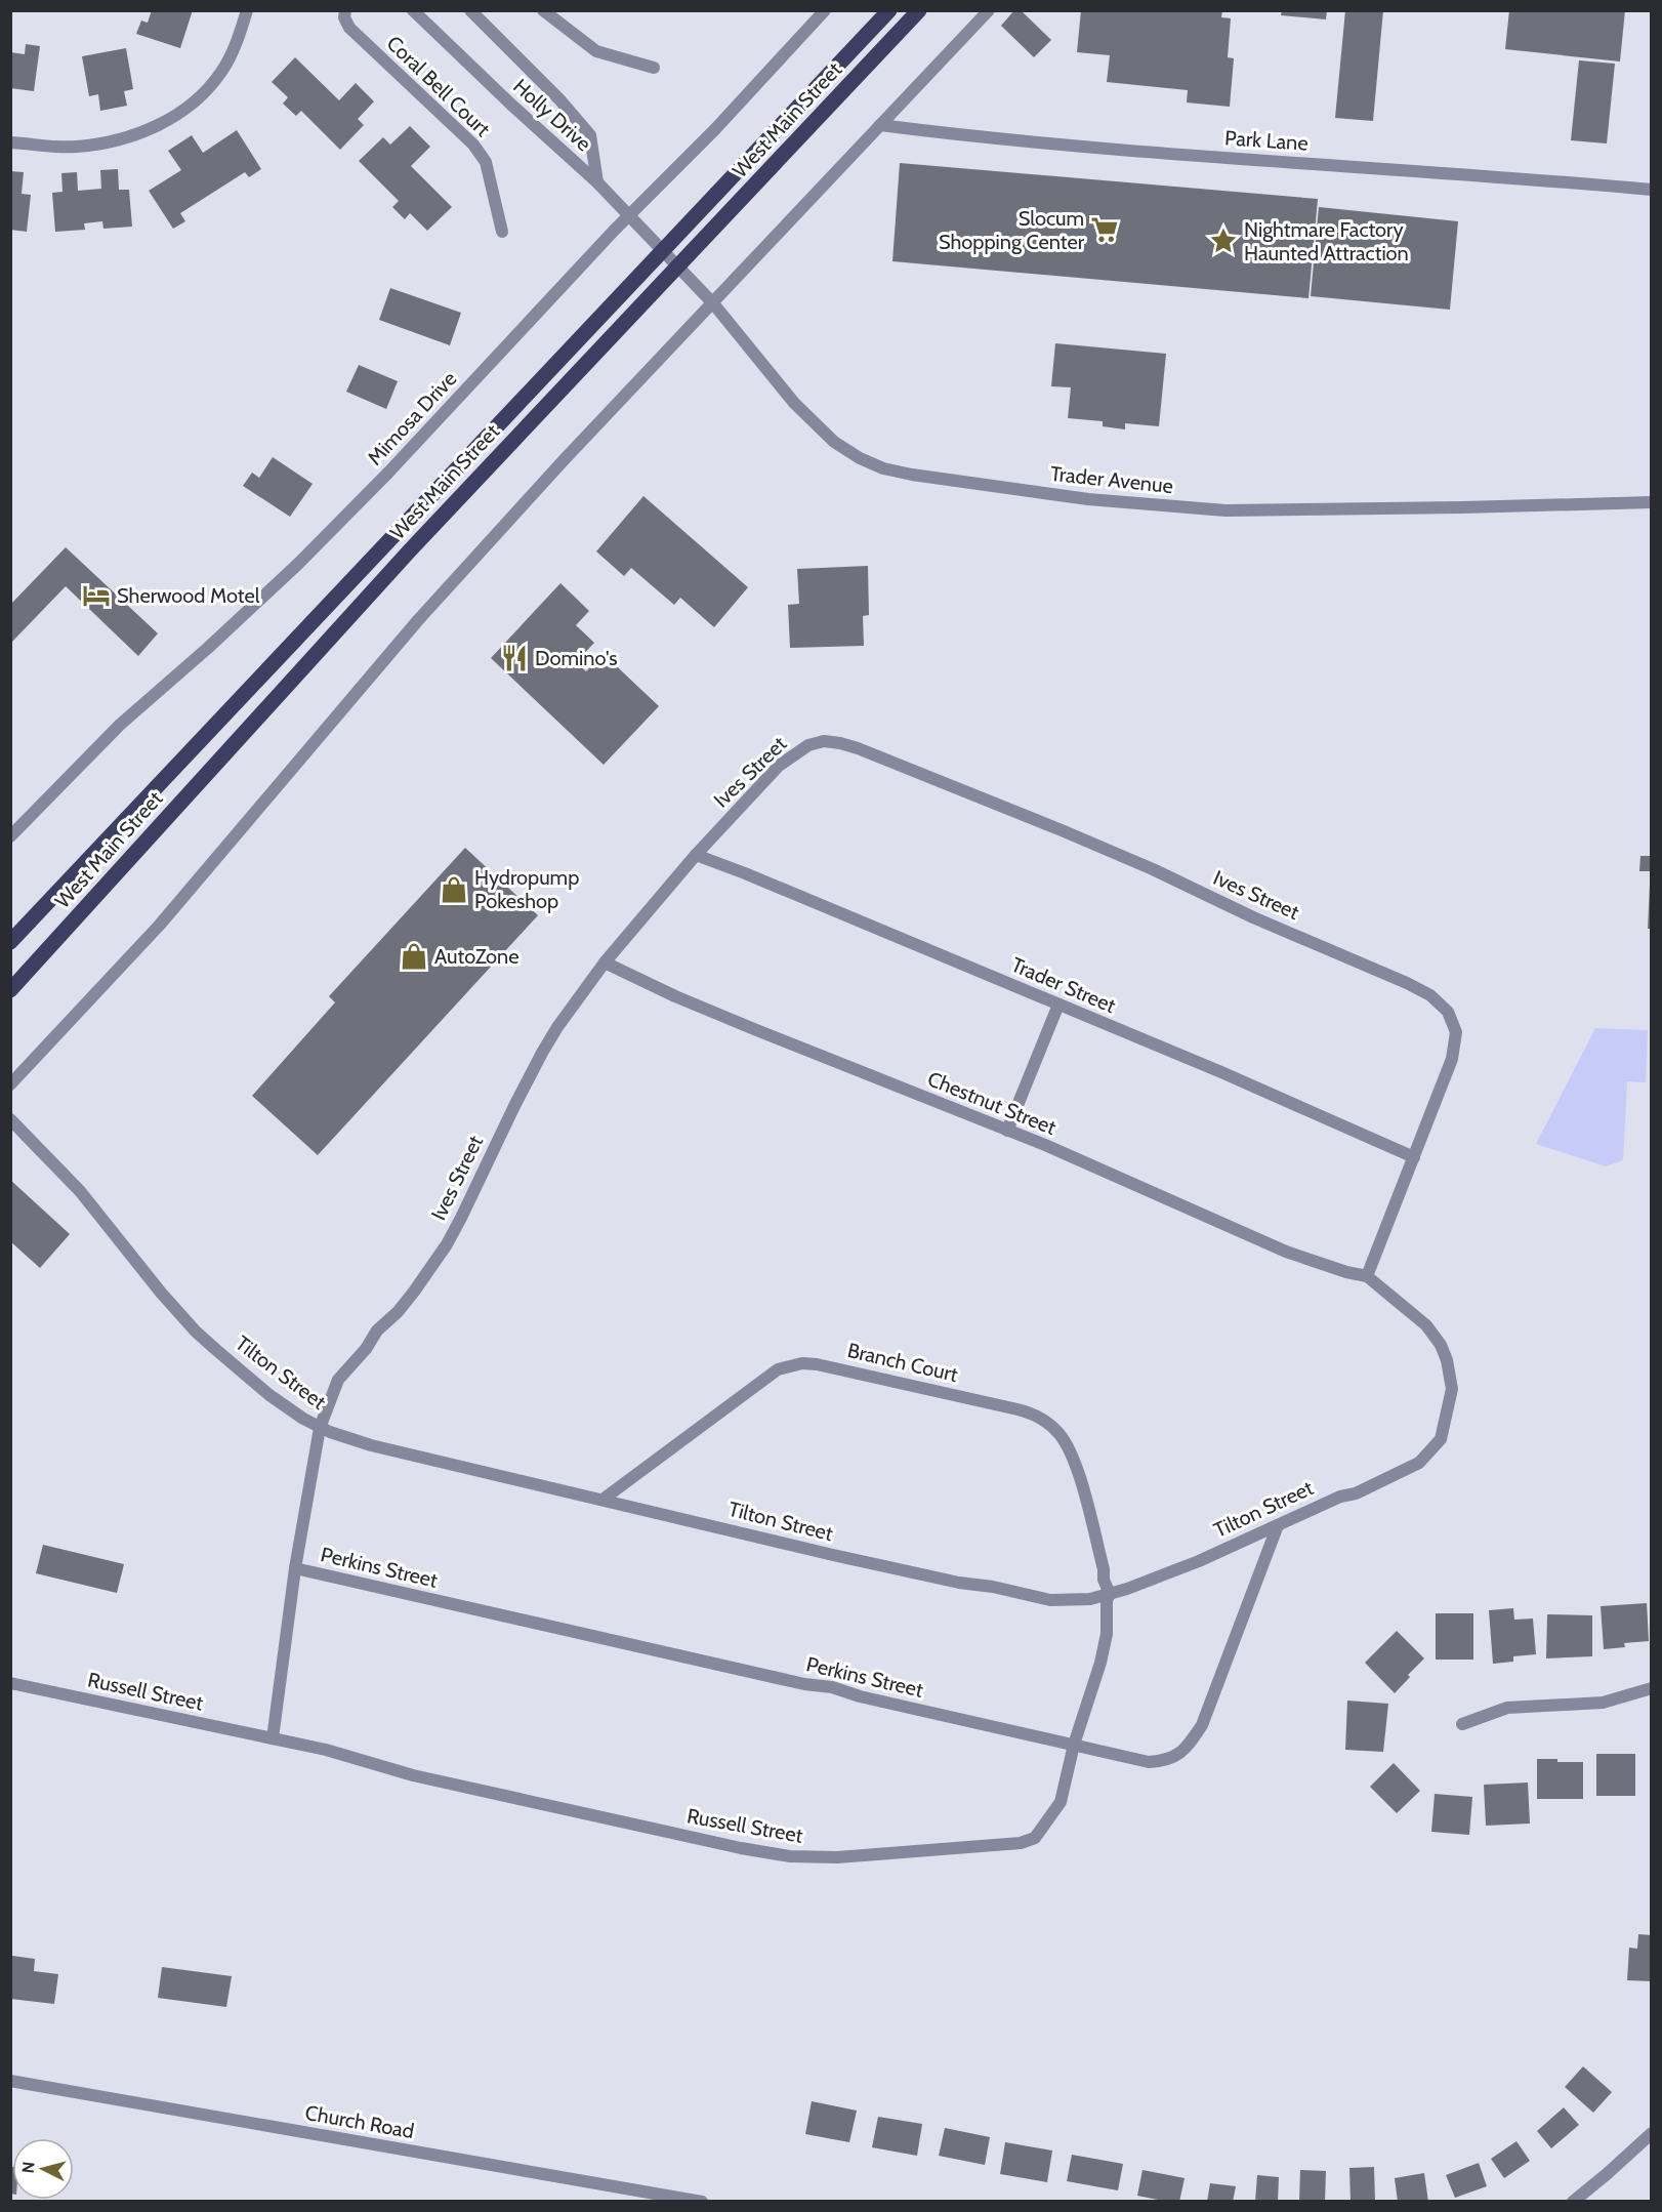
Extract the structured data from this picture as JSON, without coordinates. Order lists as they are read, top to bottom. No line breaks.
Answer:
{"streets":{"main road":["West Main Street"],"street":["Coral Bell Court","Holly Drive","Park Lane","Mimosa Drive","Trader Avenue","Ives Street","Trader Street","Chestnut Street","Branch Court","Tilton Street","Perkins Street","Russell Street","Church Road"]},"crossings":[["Holly Drive","West Main Street"],["Holly Drive","Mimosa Drive"],["Holly Drive","Trader Avenue"],["West Main Street","Trader Avenue"],["Ives Street","Trader Street"],["Ives Street","Chestnut Street"],["Ives Street","Tilton Street"],["Ives Street","Perkins Street"],["Chestnut Street","Tilton Street"],["Branch Court","Tilton Street"],["Branch Court","Russell Street"],["Tilton Street","Perkins Street"],["Tilton Street","Russell Street"],["Perkins Street","Russell Street"]],"places":{"supermarket":["Slocum Shopping Center"],"place":["Nightmare Factory Haunted Attraction"],"hotel":["Sherwood Motel"],"restaurant":["Domino's"],"shop":["Hydropump Pokeshop","AutoZone"]},"north":"left"}
